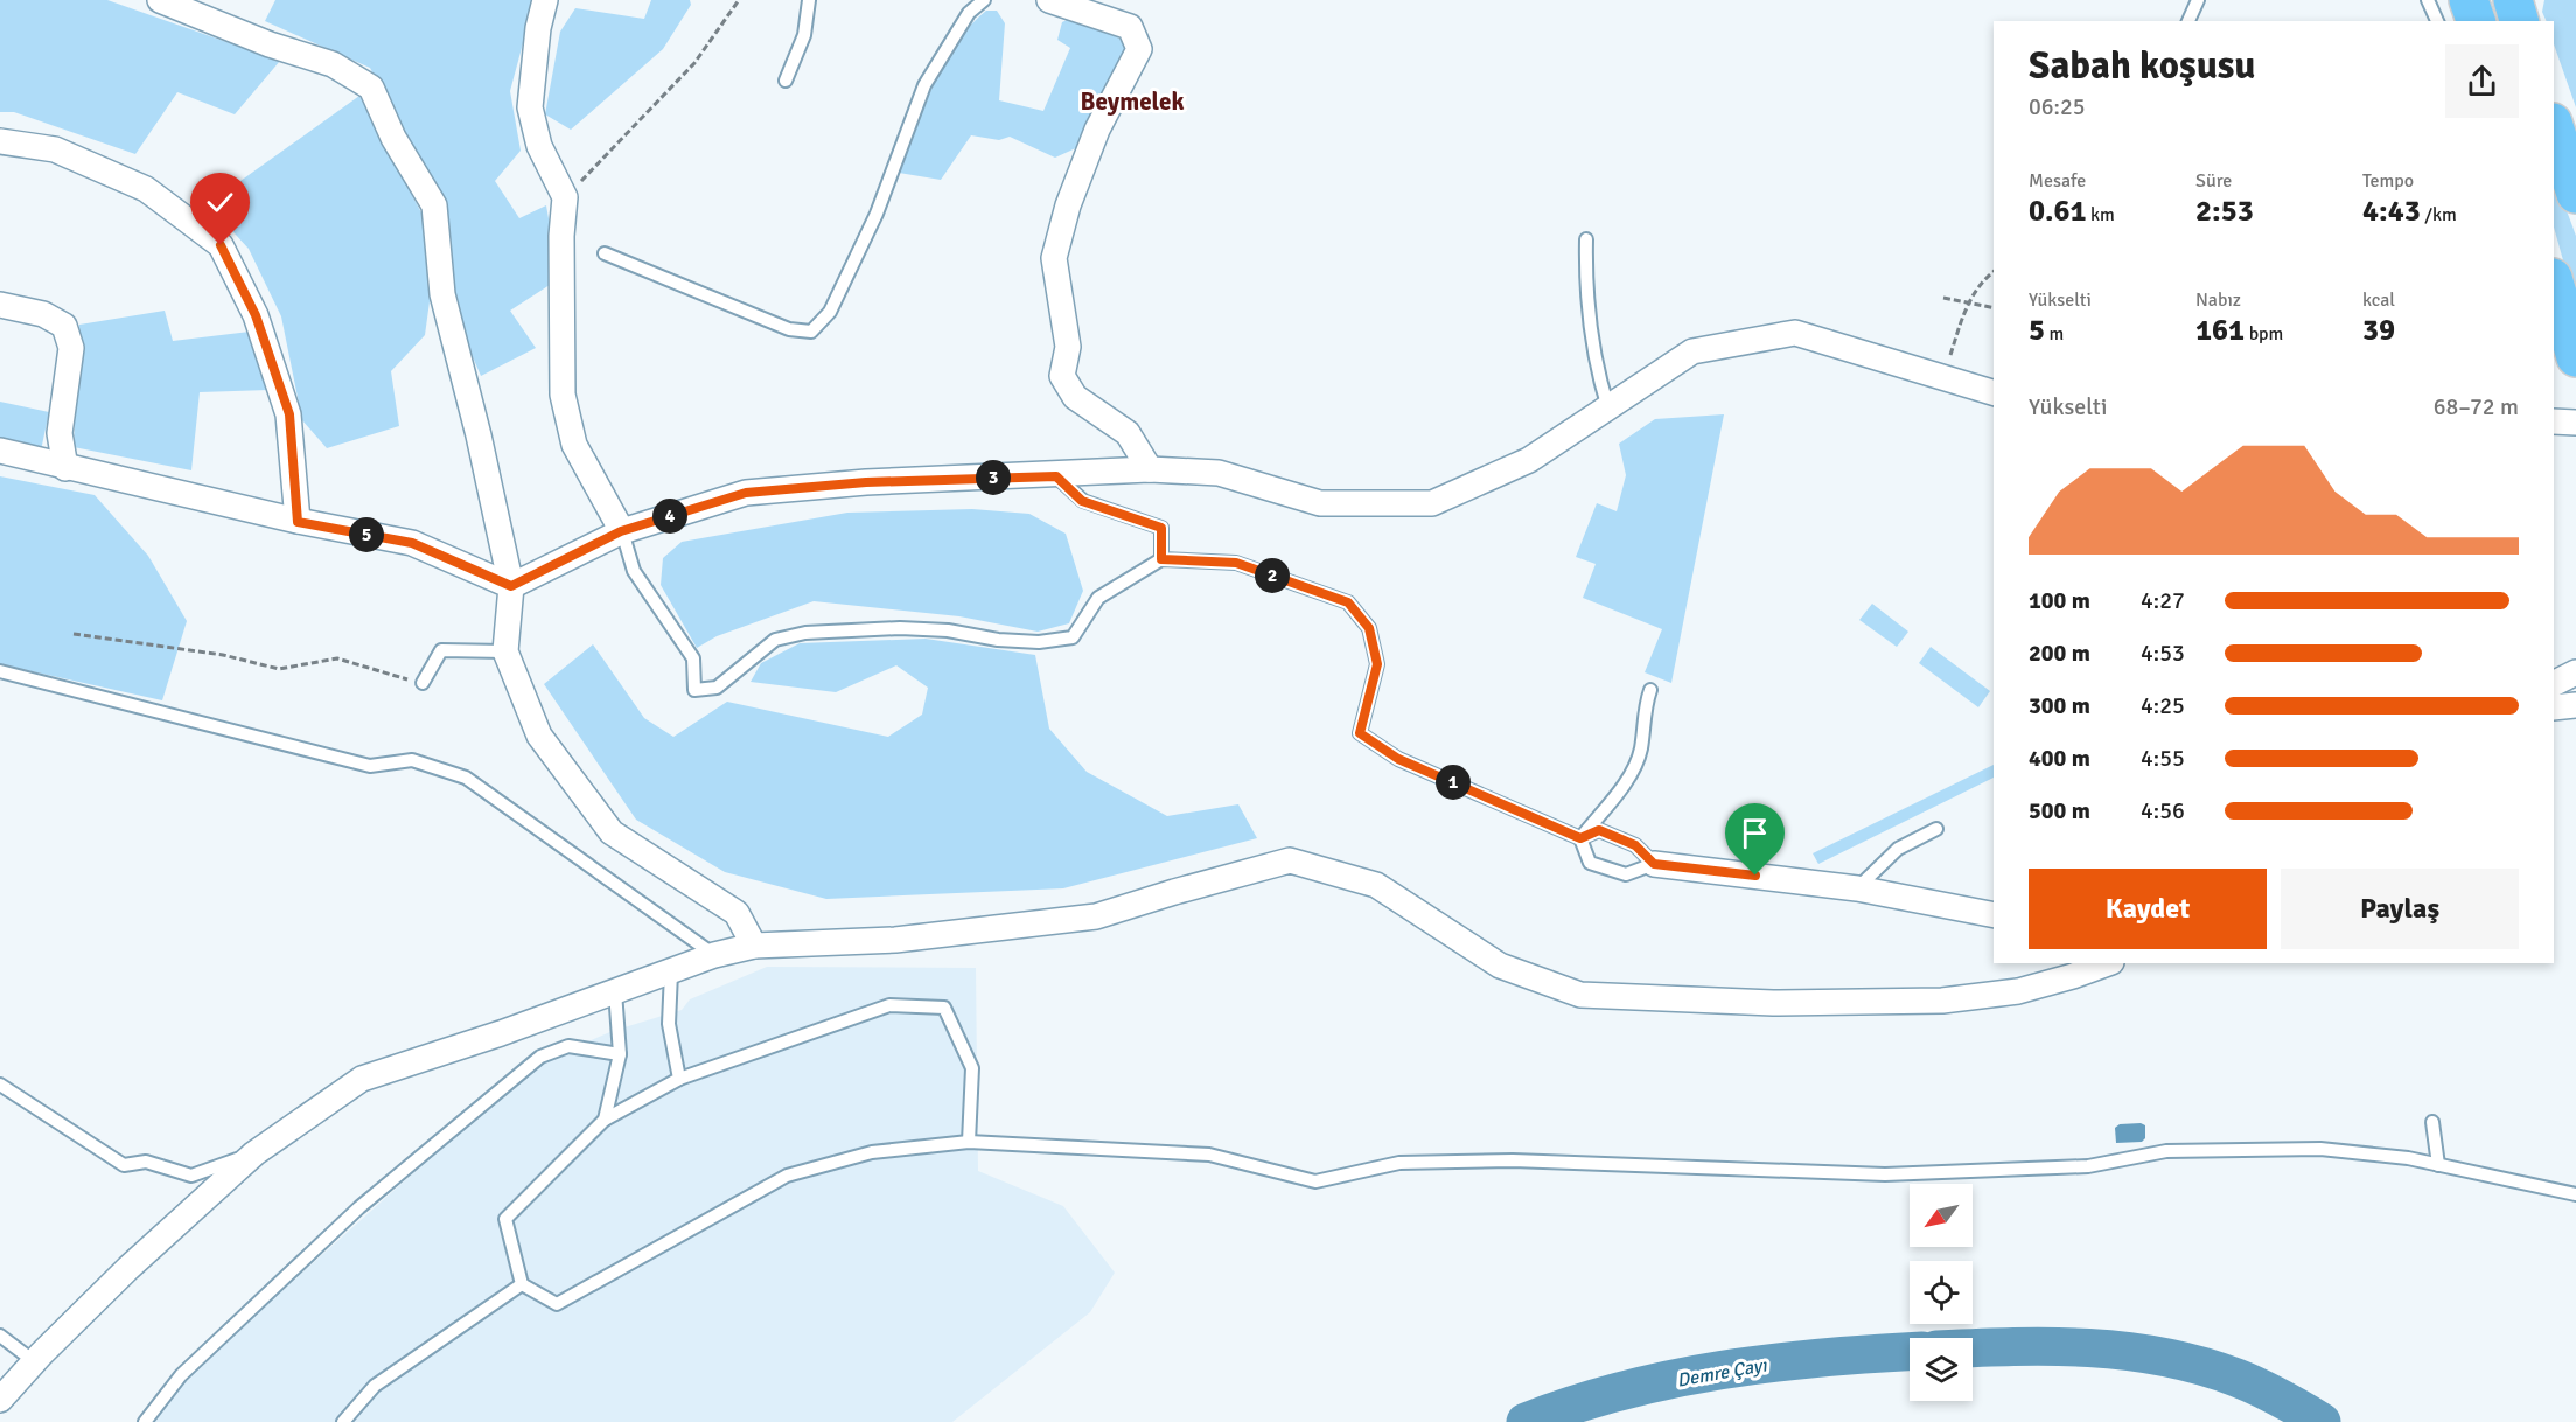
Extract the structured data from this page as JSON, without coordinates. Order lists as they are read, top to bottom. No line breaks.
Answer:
{"districts":["Beymelek"],"water":["Demre Çayı"],"north":"bottom left","page":{"heading":["Sabah koşusu","06:25"],"stats":[["Mesafe","0.61 km"],["Süre","2:53"],["Tempo","4:43 /km"],["Yükselti","5 m"],["Nabız","161 bpm"],["kcal","39"]],"chart":["Yükselti","68–72 m"],"pins":["3","4","5","2","1"],"list":[{"name":"100 m","note":"4:27"},{"name":"200 m","note":"4:53"},{"name":"300 m","note":"4:25"},{"name":"400 m","note":"4:55"},{"name":"500 m","note":"4:56"}],"buttons":["Kaydet","Paylaş"]}}
